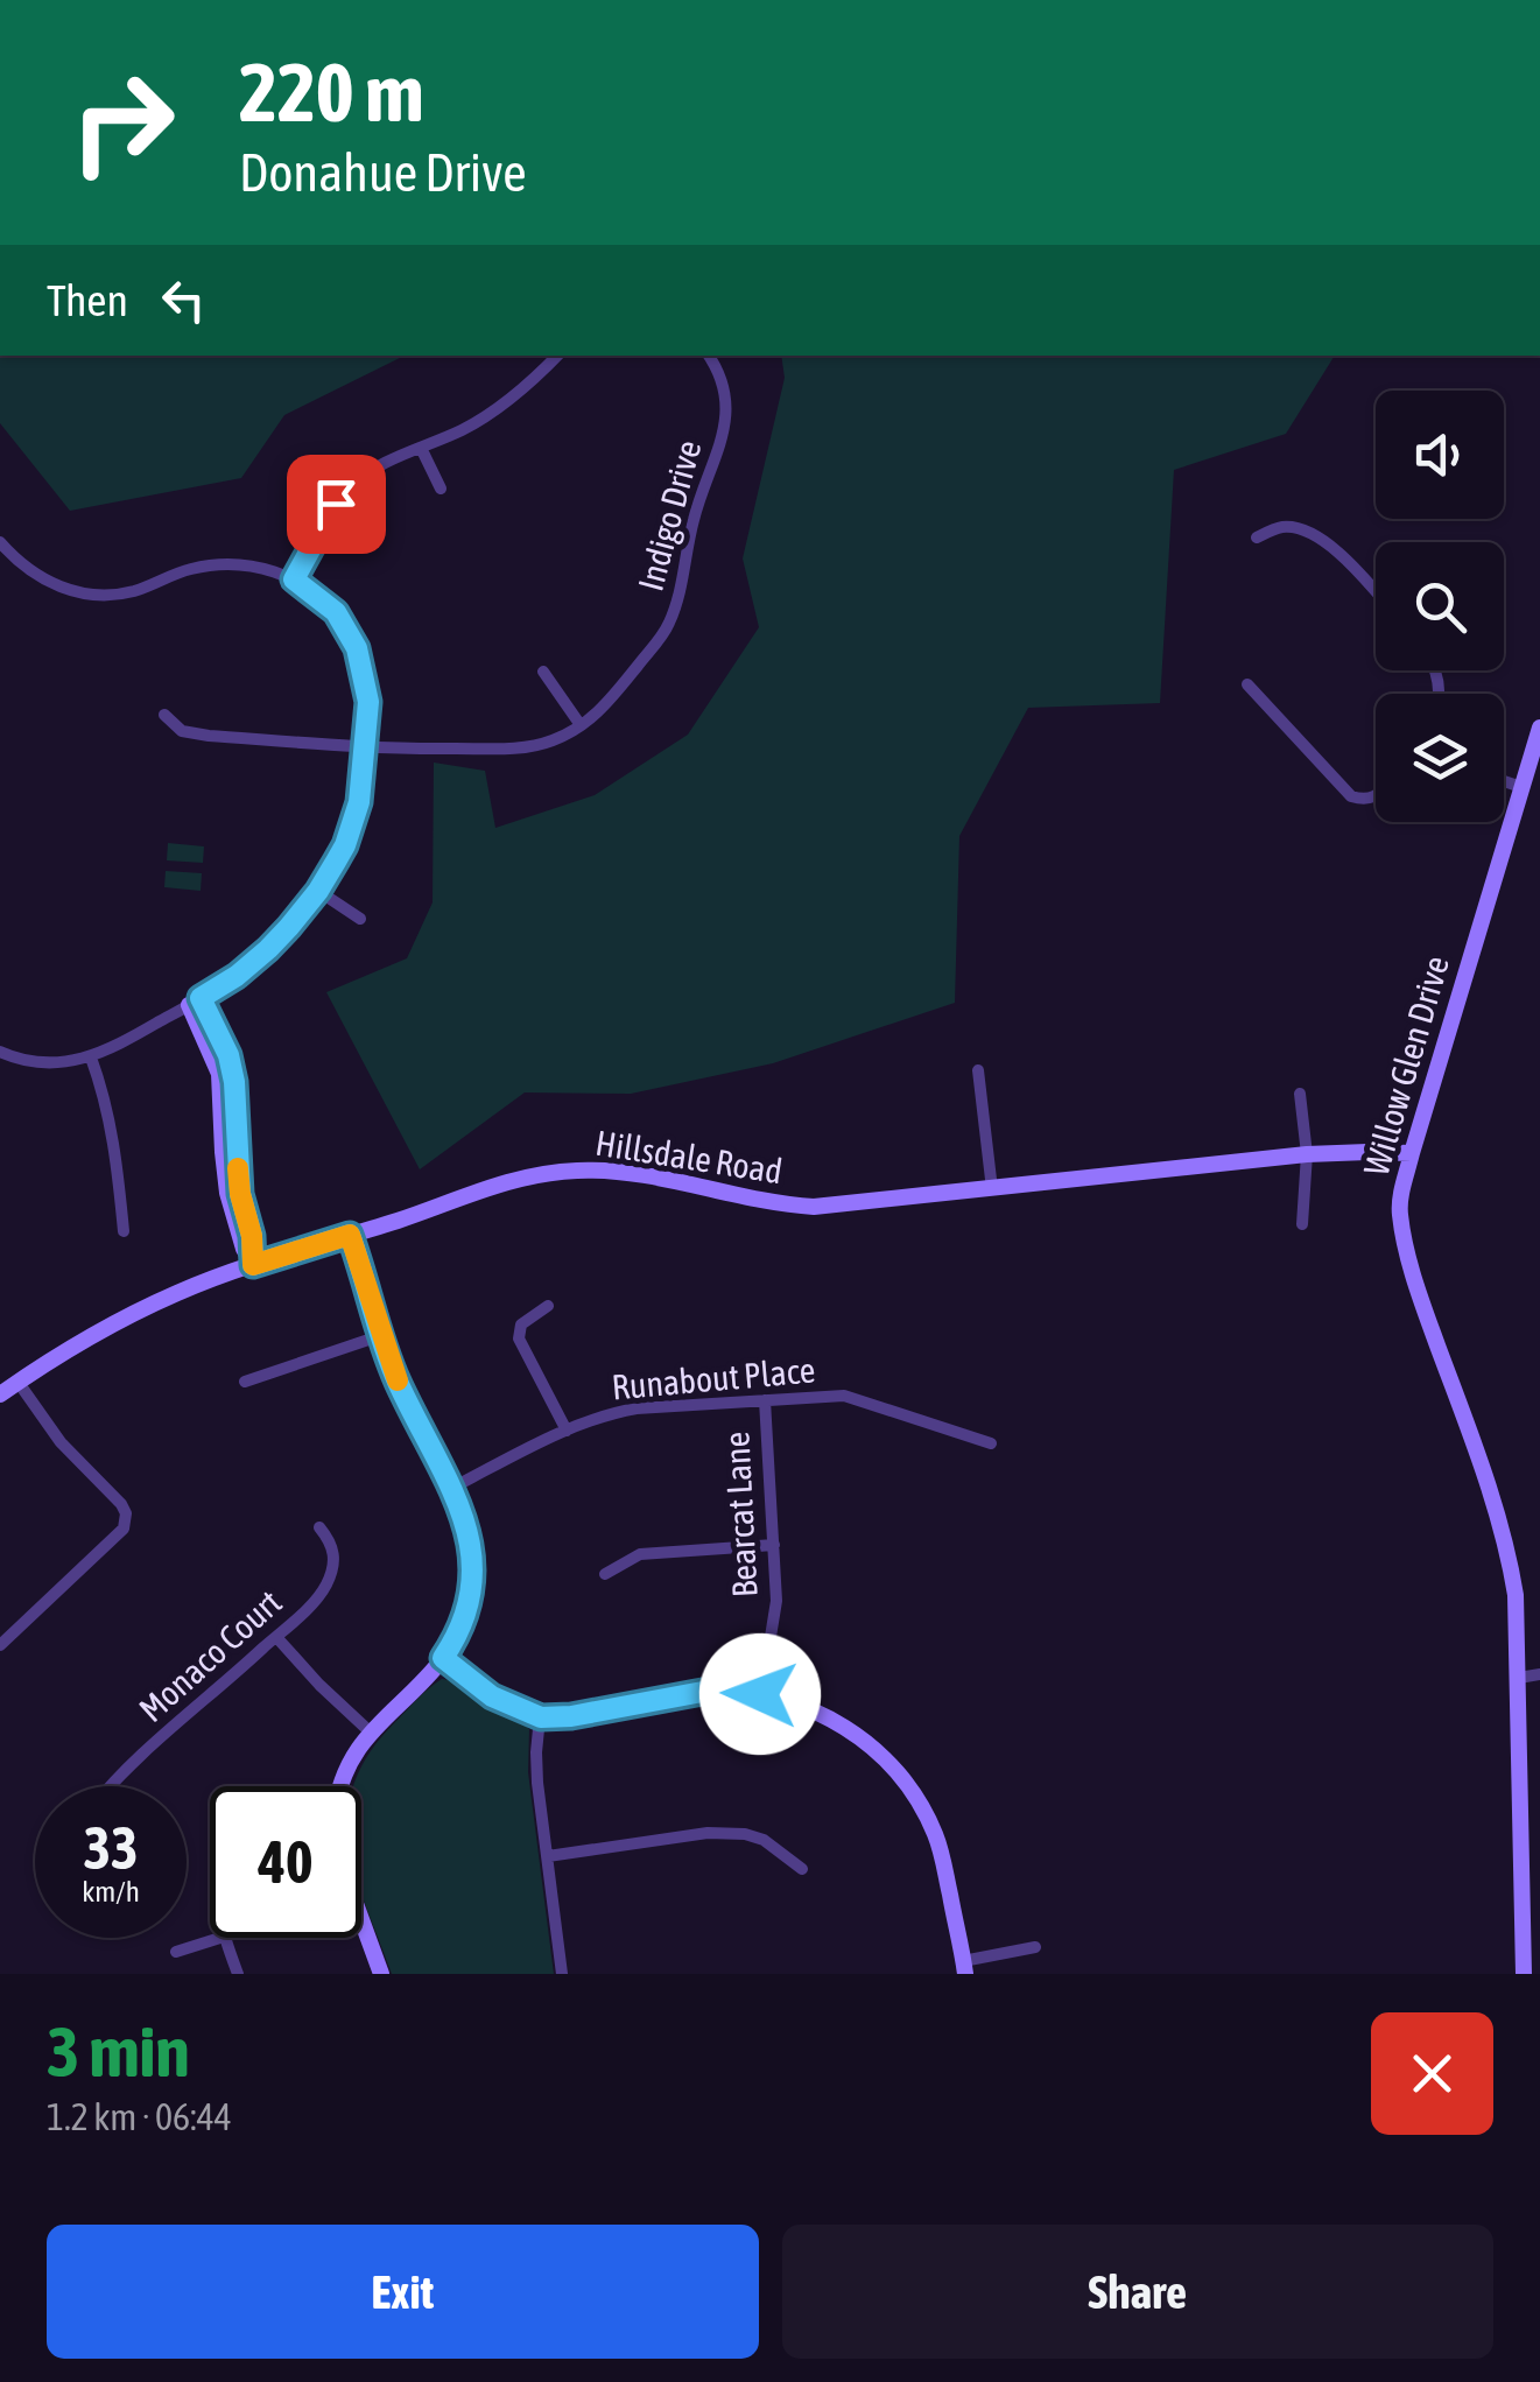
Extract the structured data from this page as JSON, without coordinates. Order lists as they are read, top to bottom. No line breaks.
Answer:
{"streets":{"main road":["Willow Glen Drive","Hillsdale Road"],"street":["Indigo Drive","Runabout Place","Bearcat Lane","Monaco Court"]},"crossings":[["Willow Glen Drive","Hillsdale Road"],["Runabout Place","Bearcat Lane"]],"page":{"turn":["220 m","Donahue Drive"],"then":"Then","speed":"33 km/h","limit":"40","heading":["3 min","1.2 km · 06:44"],"buttons":["Exit","Share"]}}
